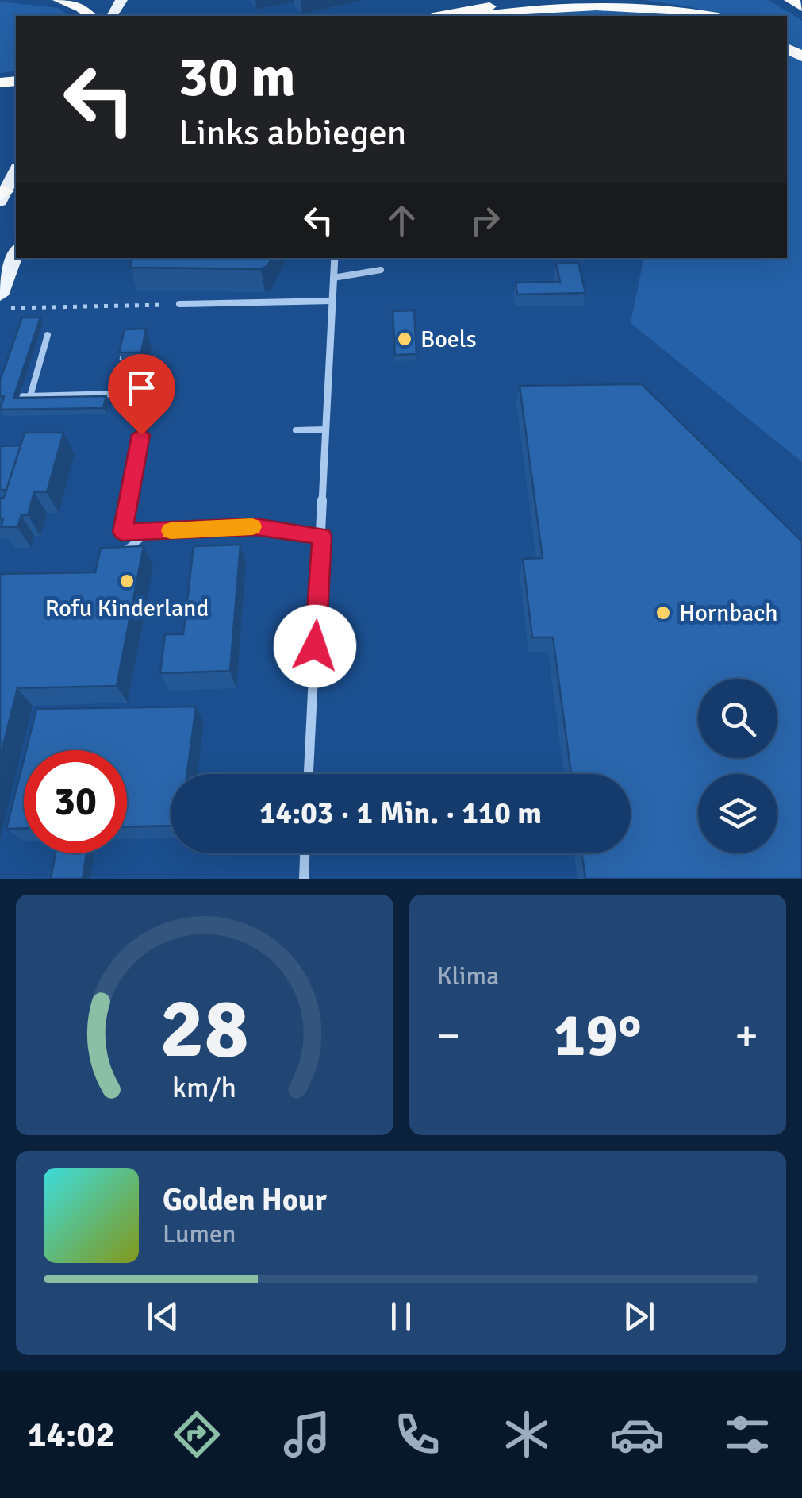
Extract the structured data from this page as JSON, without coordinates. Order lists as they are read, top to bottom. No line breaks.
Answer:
{"places":["Boels","Rofu Kinderland","Hornbach"],"page":{"turn":["30 m","Links abbiegen"],"limit":"30","trip":"14:03 · 1 Min. · 110 m","tile":"Klima","heat":["−","19°","+"],"song":["Golden Hour","Lumen"],"tabs":"14:02","gauge":["28","km/h"]}}
